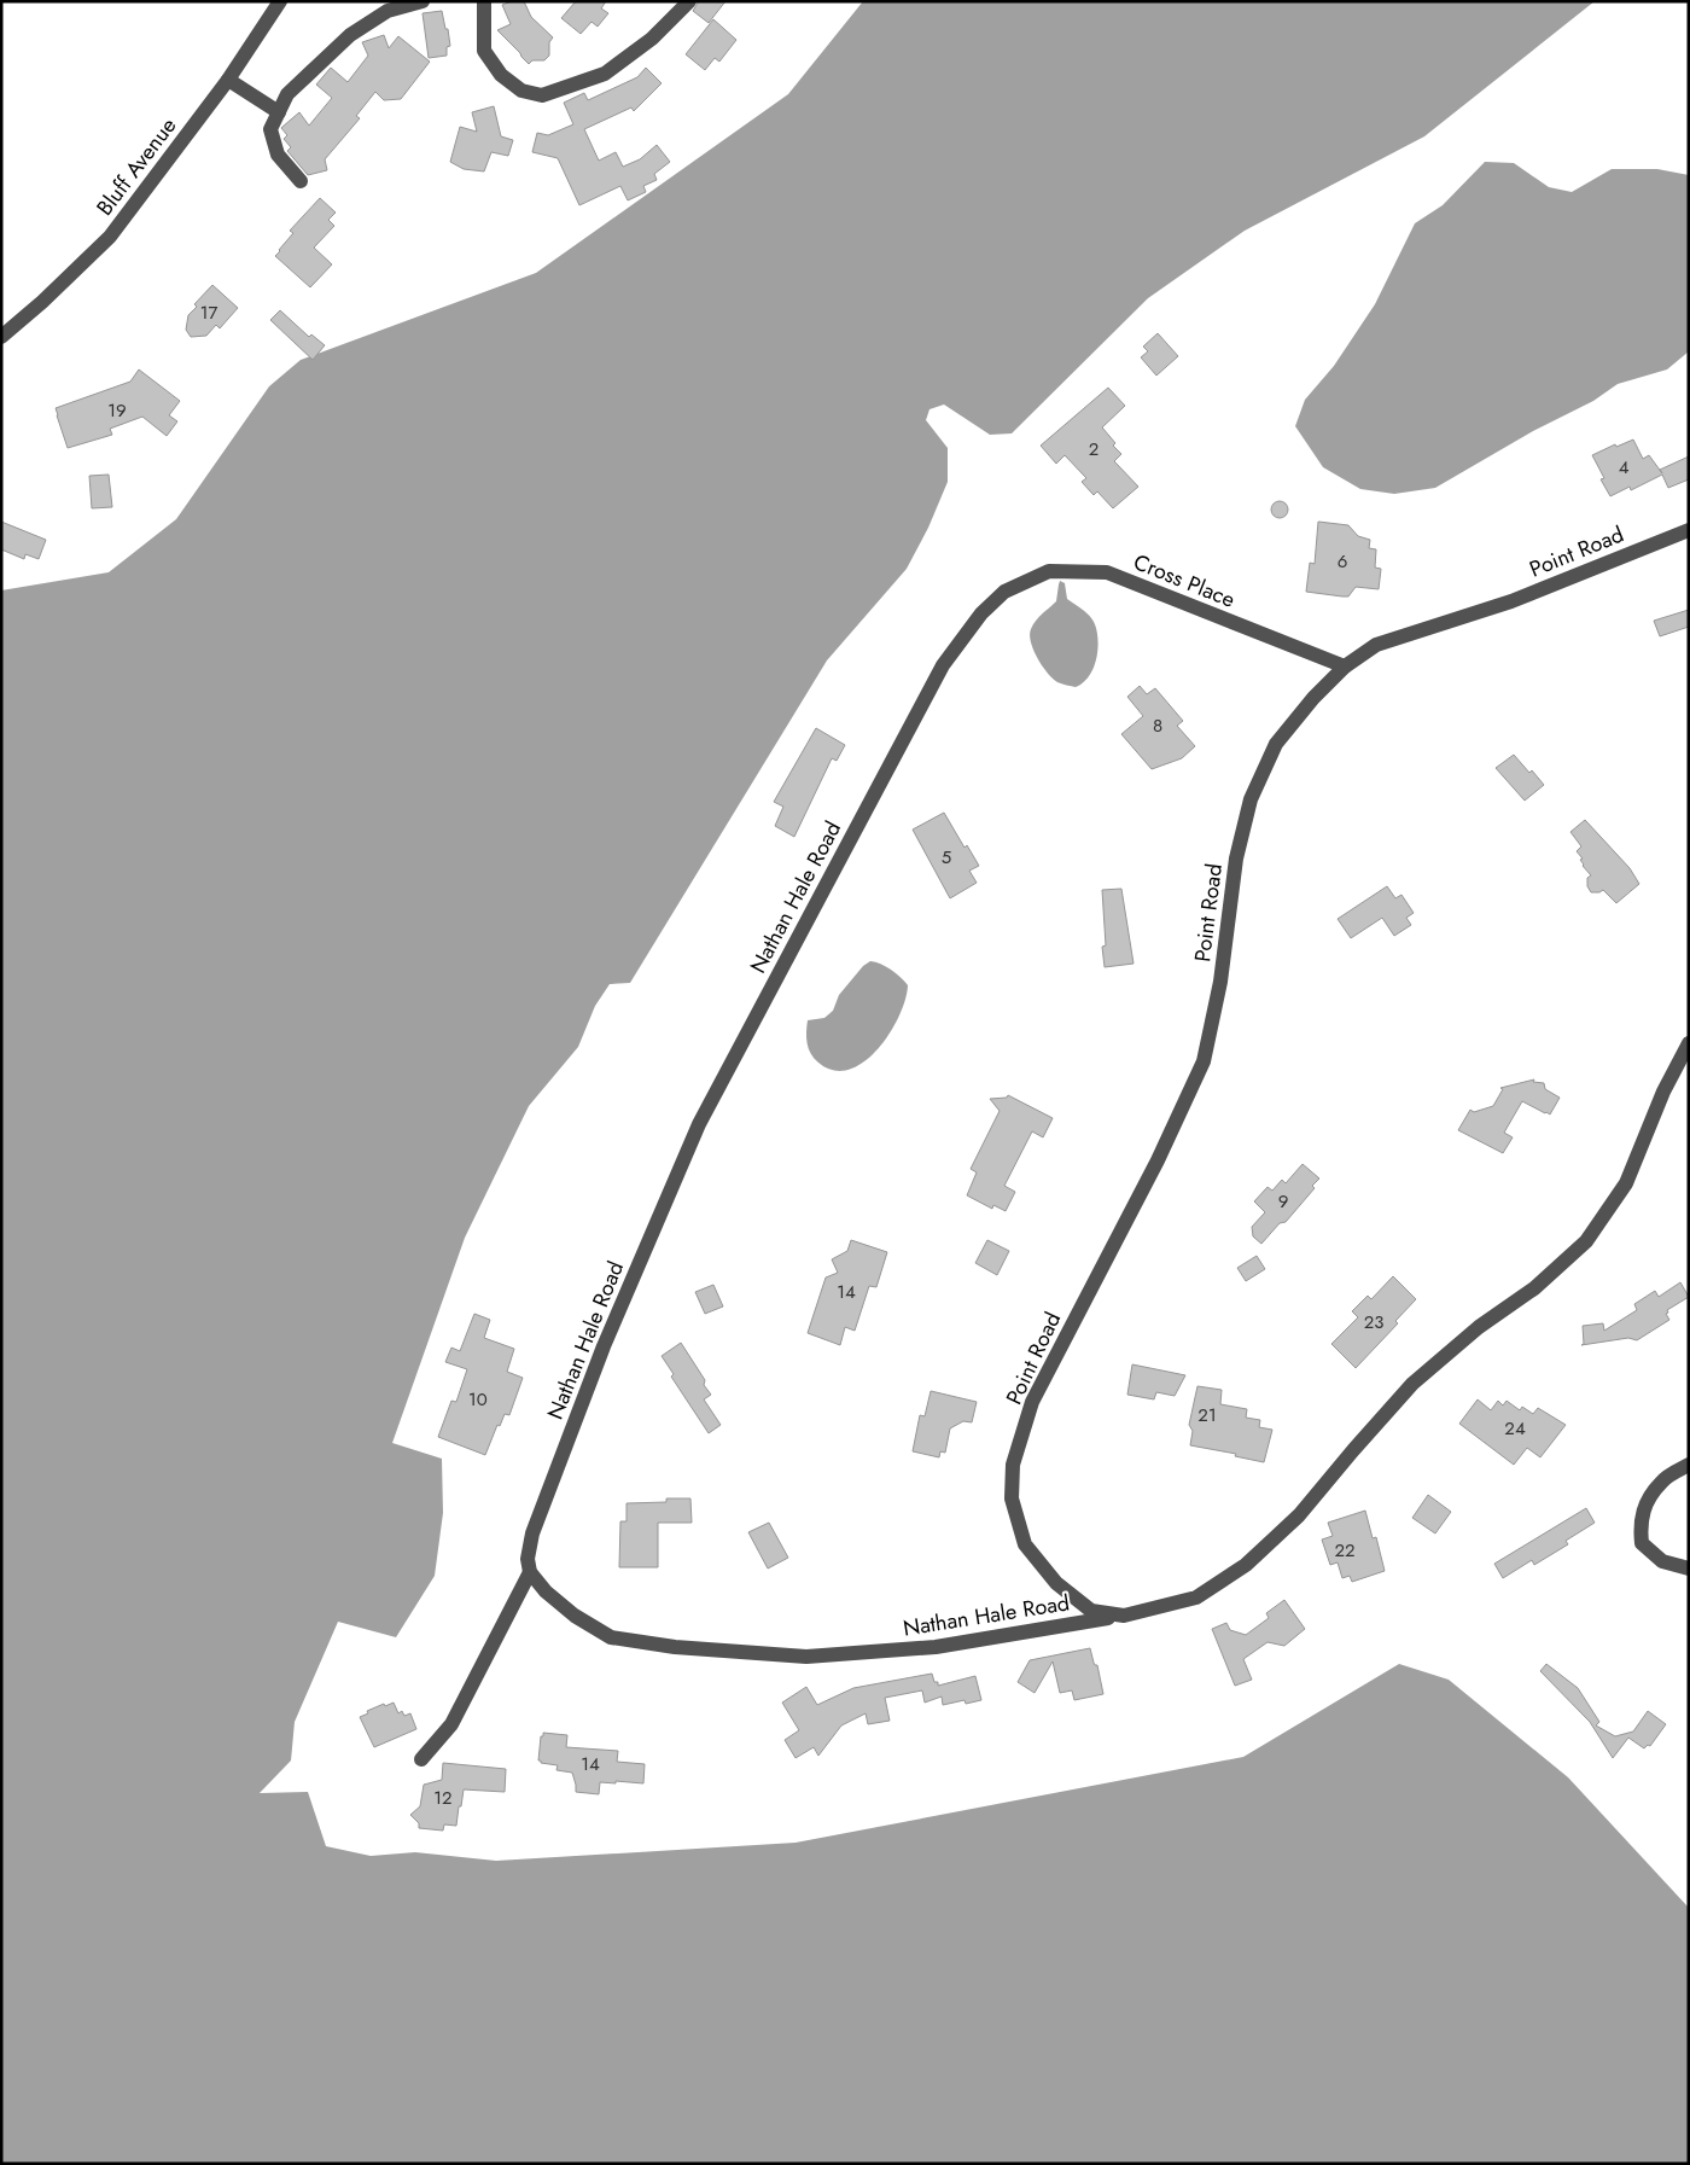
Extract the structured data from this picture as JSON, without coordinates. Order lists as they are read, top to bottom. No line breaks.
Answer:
{"streets":{"street":["Bluff Avenue","Point Road","Cross Place","Nathan Hale Road"]},"crossings":[["Point Road","Cross Place"],["Point Road","Nathan Hale Road"],["Cross Place","Nathan Hale Road"]],"house_numbers":["17","19","2","4","6","8","5","9","14","23","10","21","24","22","14","12"]}
